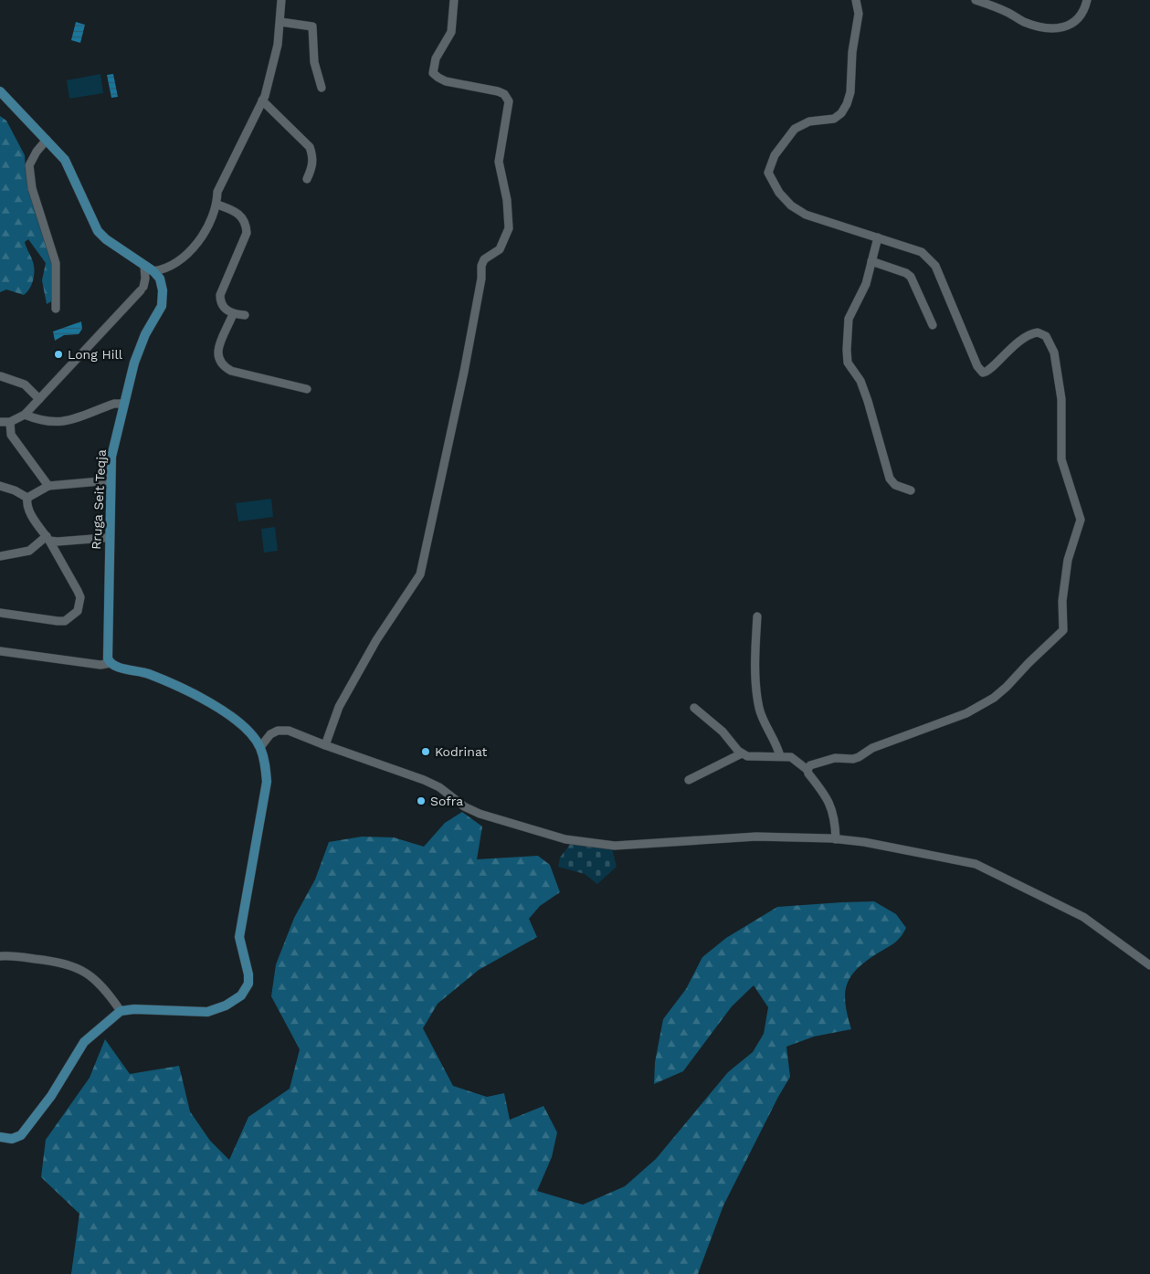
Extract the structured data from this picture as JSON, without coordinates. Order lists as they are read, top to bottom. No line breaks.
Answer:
{"streets":{"main road":["Rruga Seit Teqja"]},"places":["Long Hill","Kodrinat","Sofra"]}
